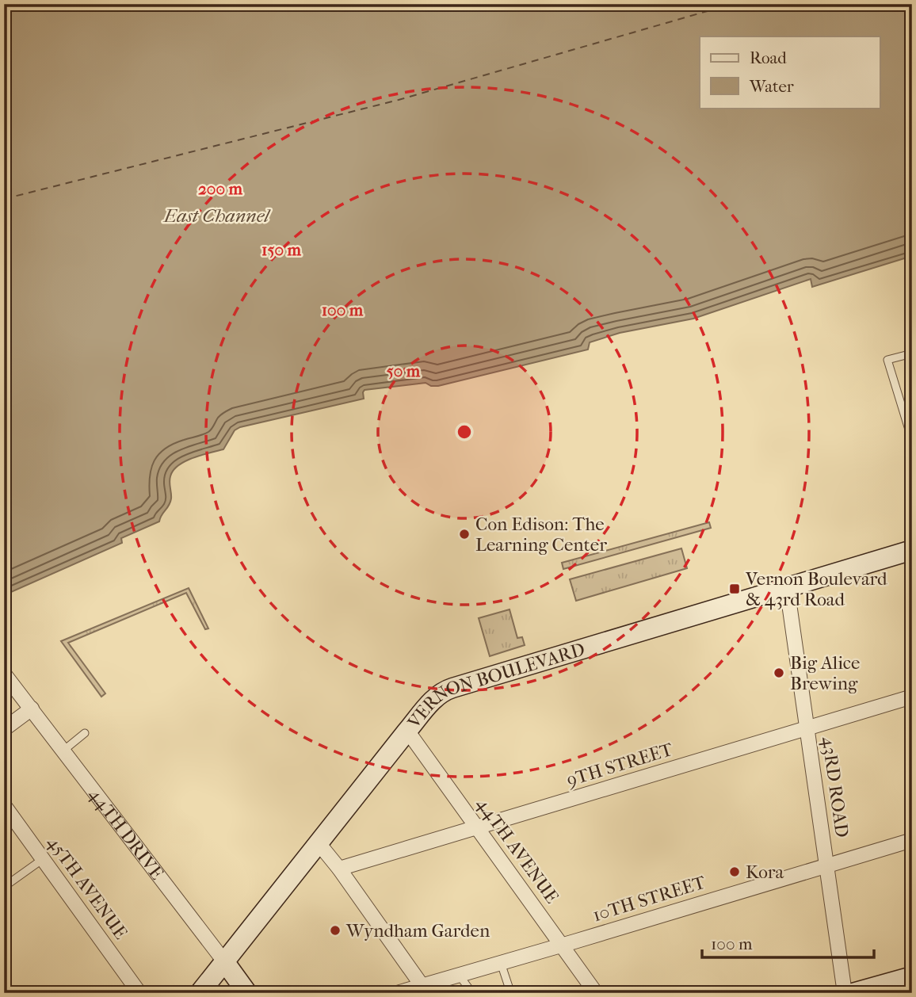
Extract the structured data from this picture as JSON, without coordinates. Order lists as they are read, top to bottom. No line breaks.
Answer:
{"streets":{"main road":["VERNON BOULEVARD","44TH DRIVE"],"street":["9TH STREET","43RD ROAD","44TH AVENUE","45TH AVENUE","10TH STREET"]},"crossings":[["VERNON BOULEVARD","43RD ROAD"],["VERNON BOULEVARD","44TH DRIVE"],["VERNON BOULEVARD","44TH AVENUE"],["9TH STREET","43RD ROAD"],["9TH STREET","44TH AVENUE"],["43RD ROAD","10TH STREET"],["44TH AVENUE","10TH STREET"]],"water":["East Channel"],"places":{"other":["Con Edison: The Learning Center","Big Alice Brewing","Kora","Wyndham Garden"],"transit":["Vernon Boulevard & 43rd Road"]},"legend":["Road","Water"],"scale_bar":"100 m","rings":["200 m","150 m","100 m","50 m"]}
